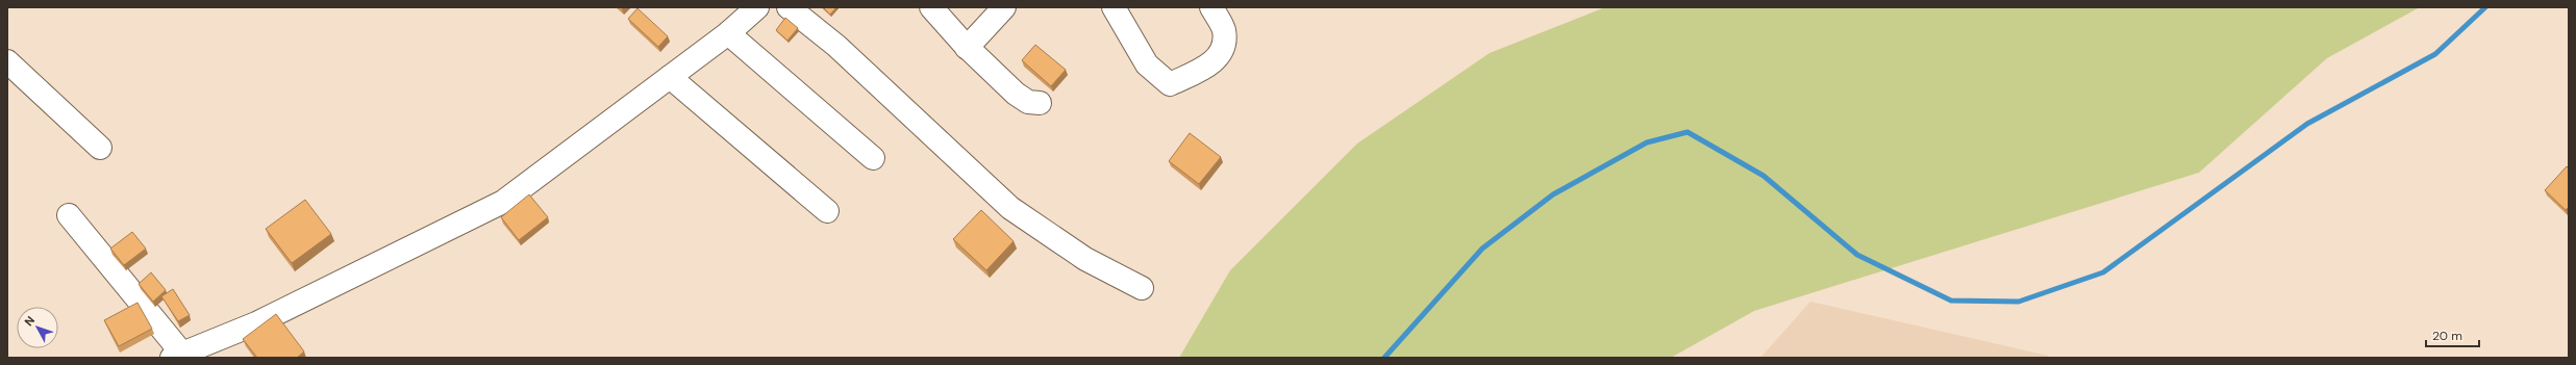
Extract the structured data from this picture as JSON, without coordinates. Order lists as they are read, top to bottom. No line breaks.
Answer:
{"scale_bar":"20 m","north":"top left"}
